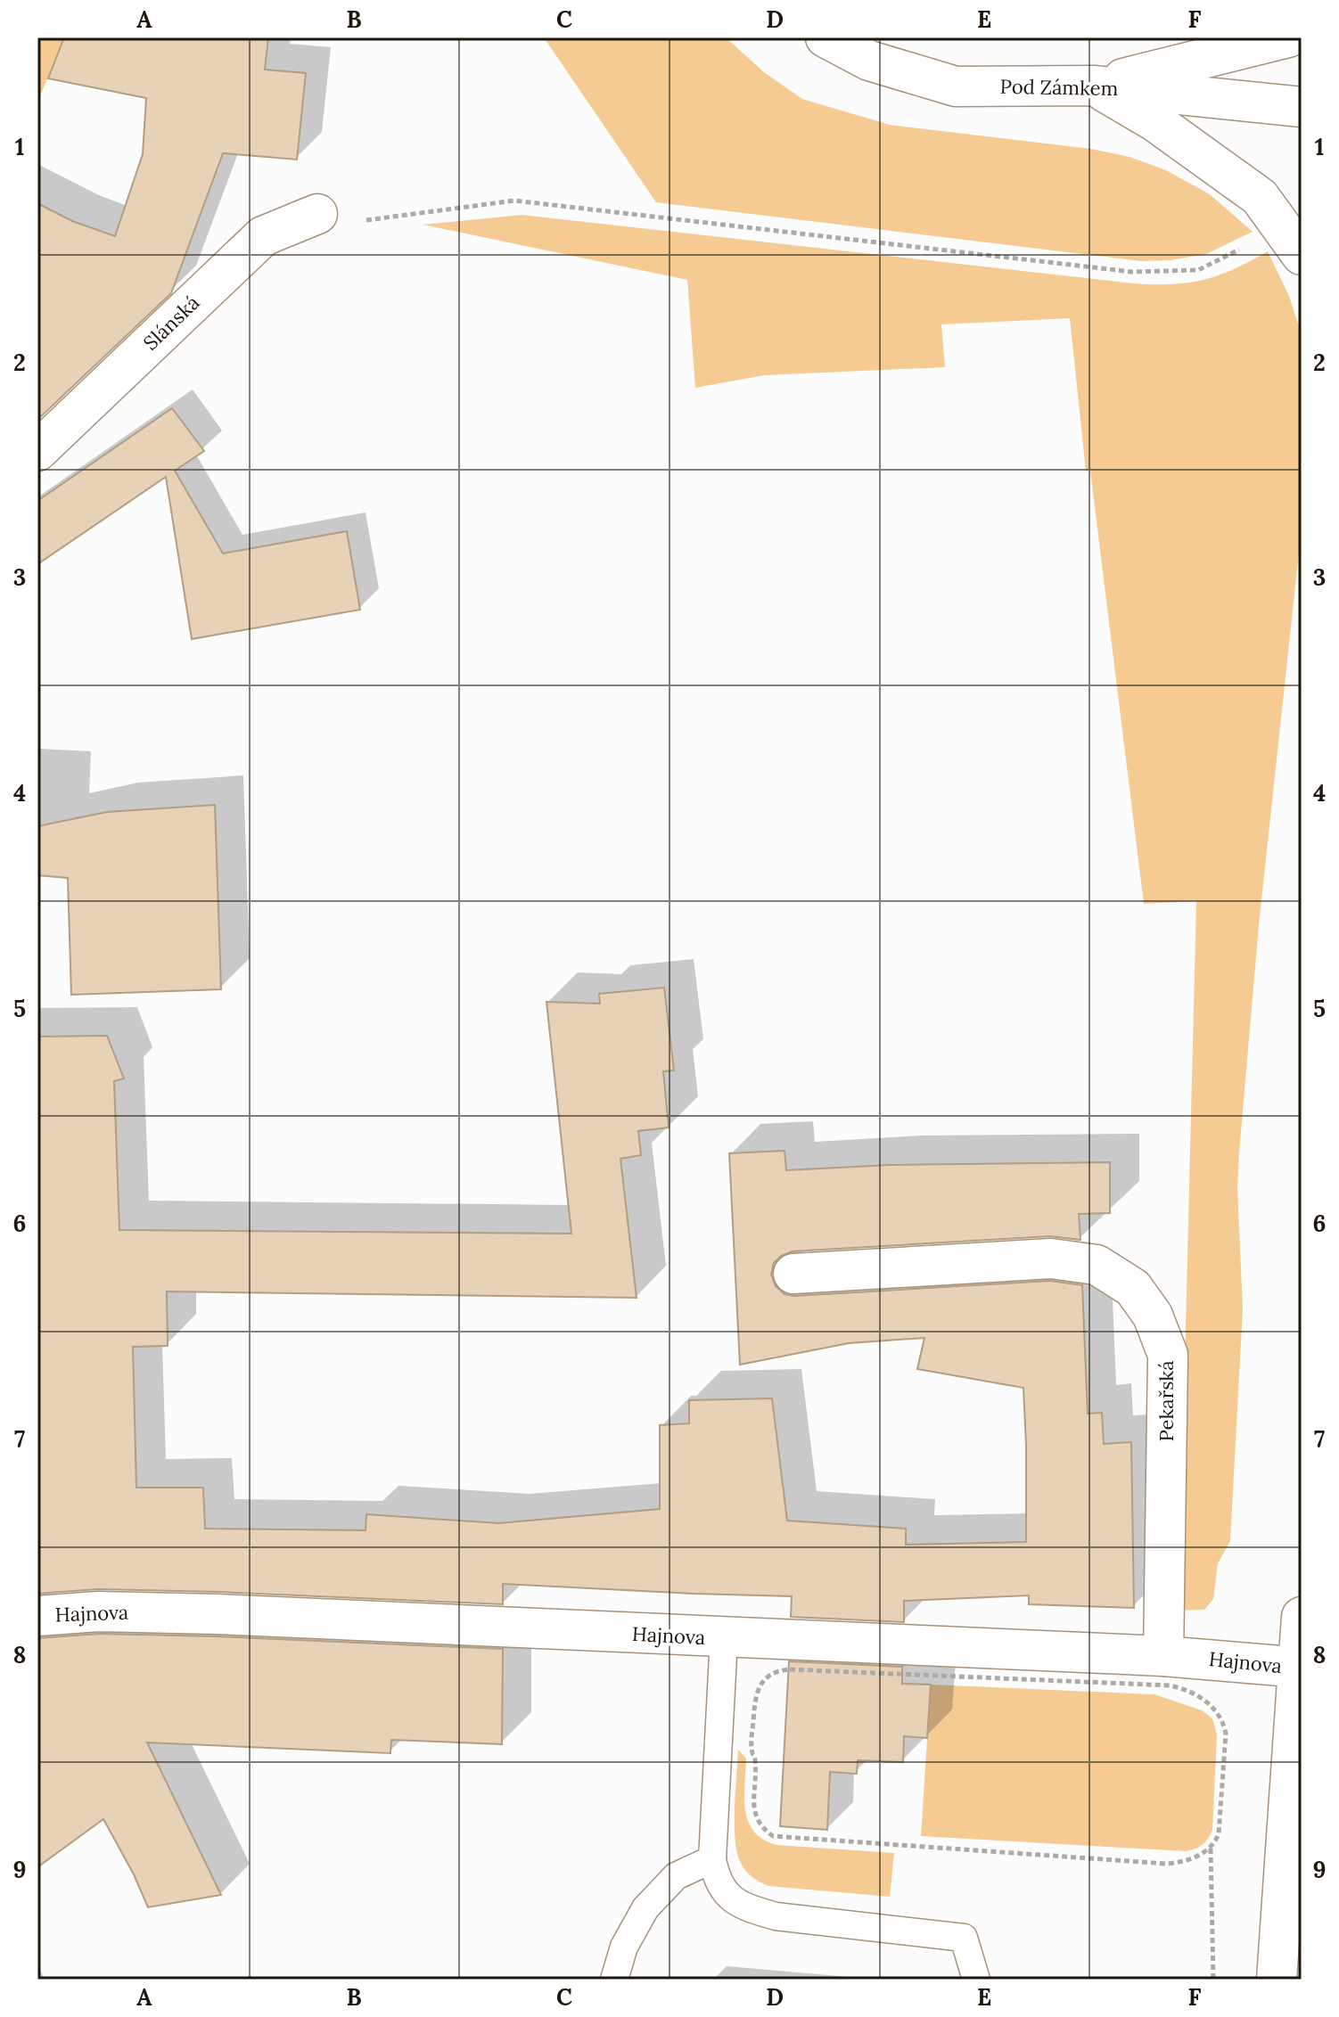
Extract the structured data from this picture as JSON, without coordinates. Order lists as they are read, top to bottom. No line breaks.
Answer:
{"streets":{"street":["Pod Zámkem","Slánská","Pekařská","Hajnova"]},"crossings":[["Pekařská","Hajnova"]],"grid":{"columns":["A","B","C","D","E","F"],"rows":["1","2","3","4","5","6","7","8","9"]}}
